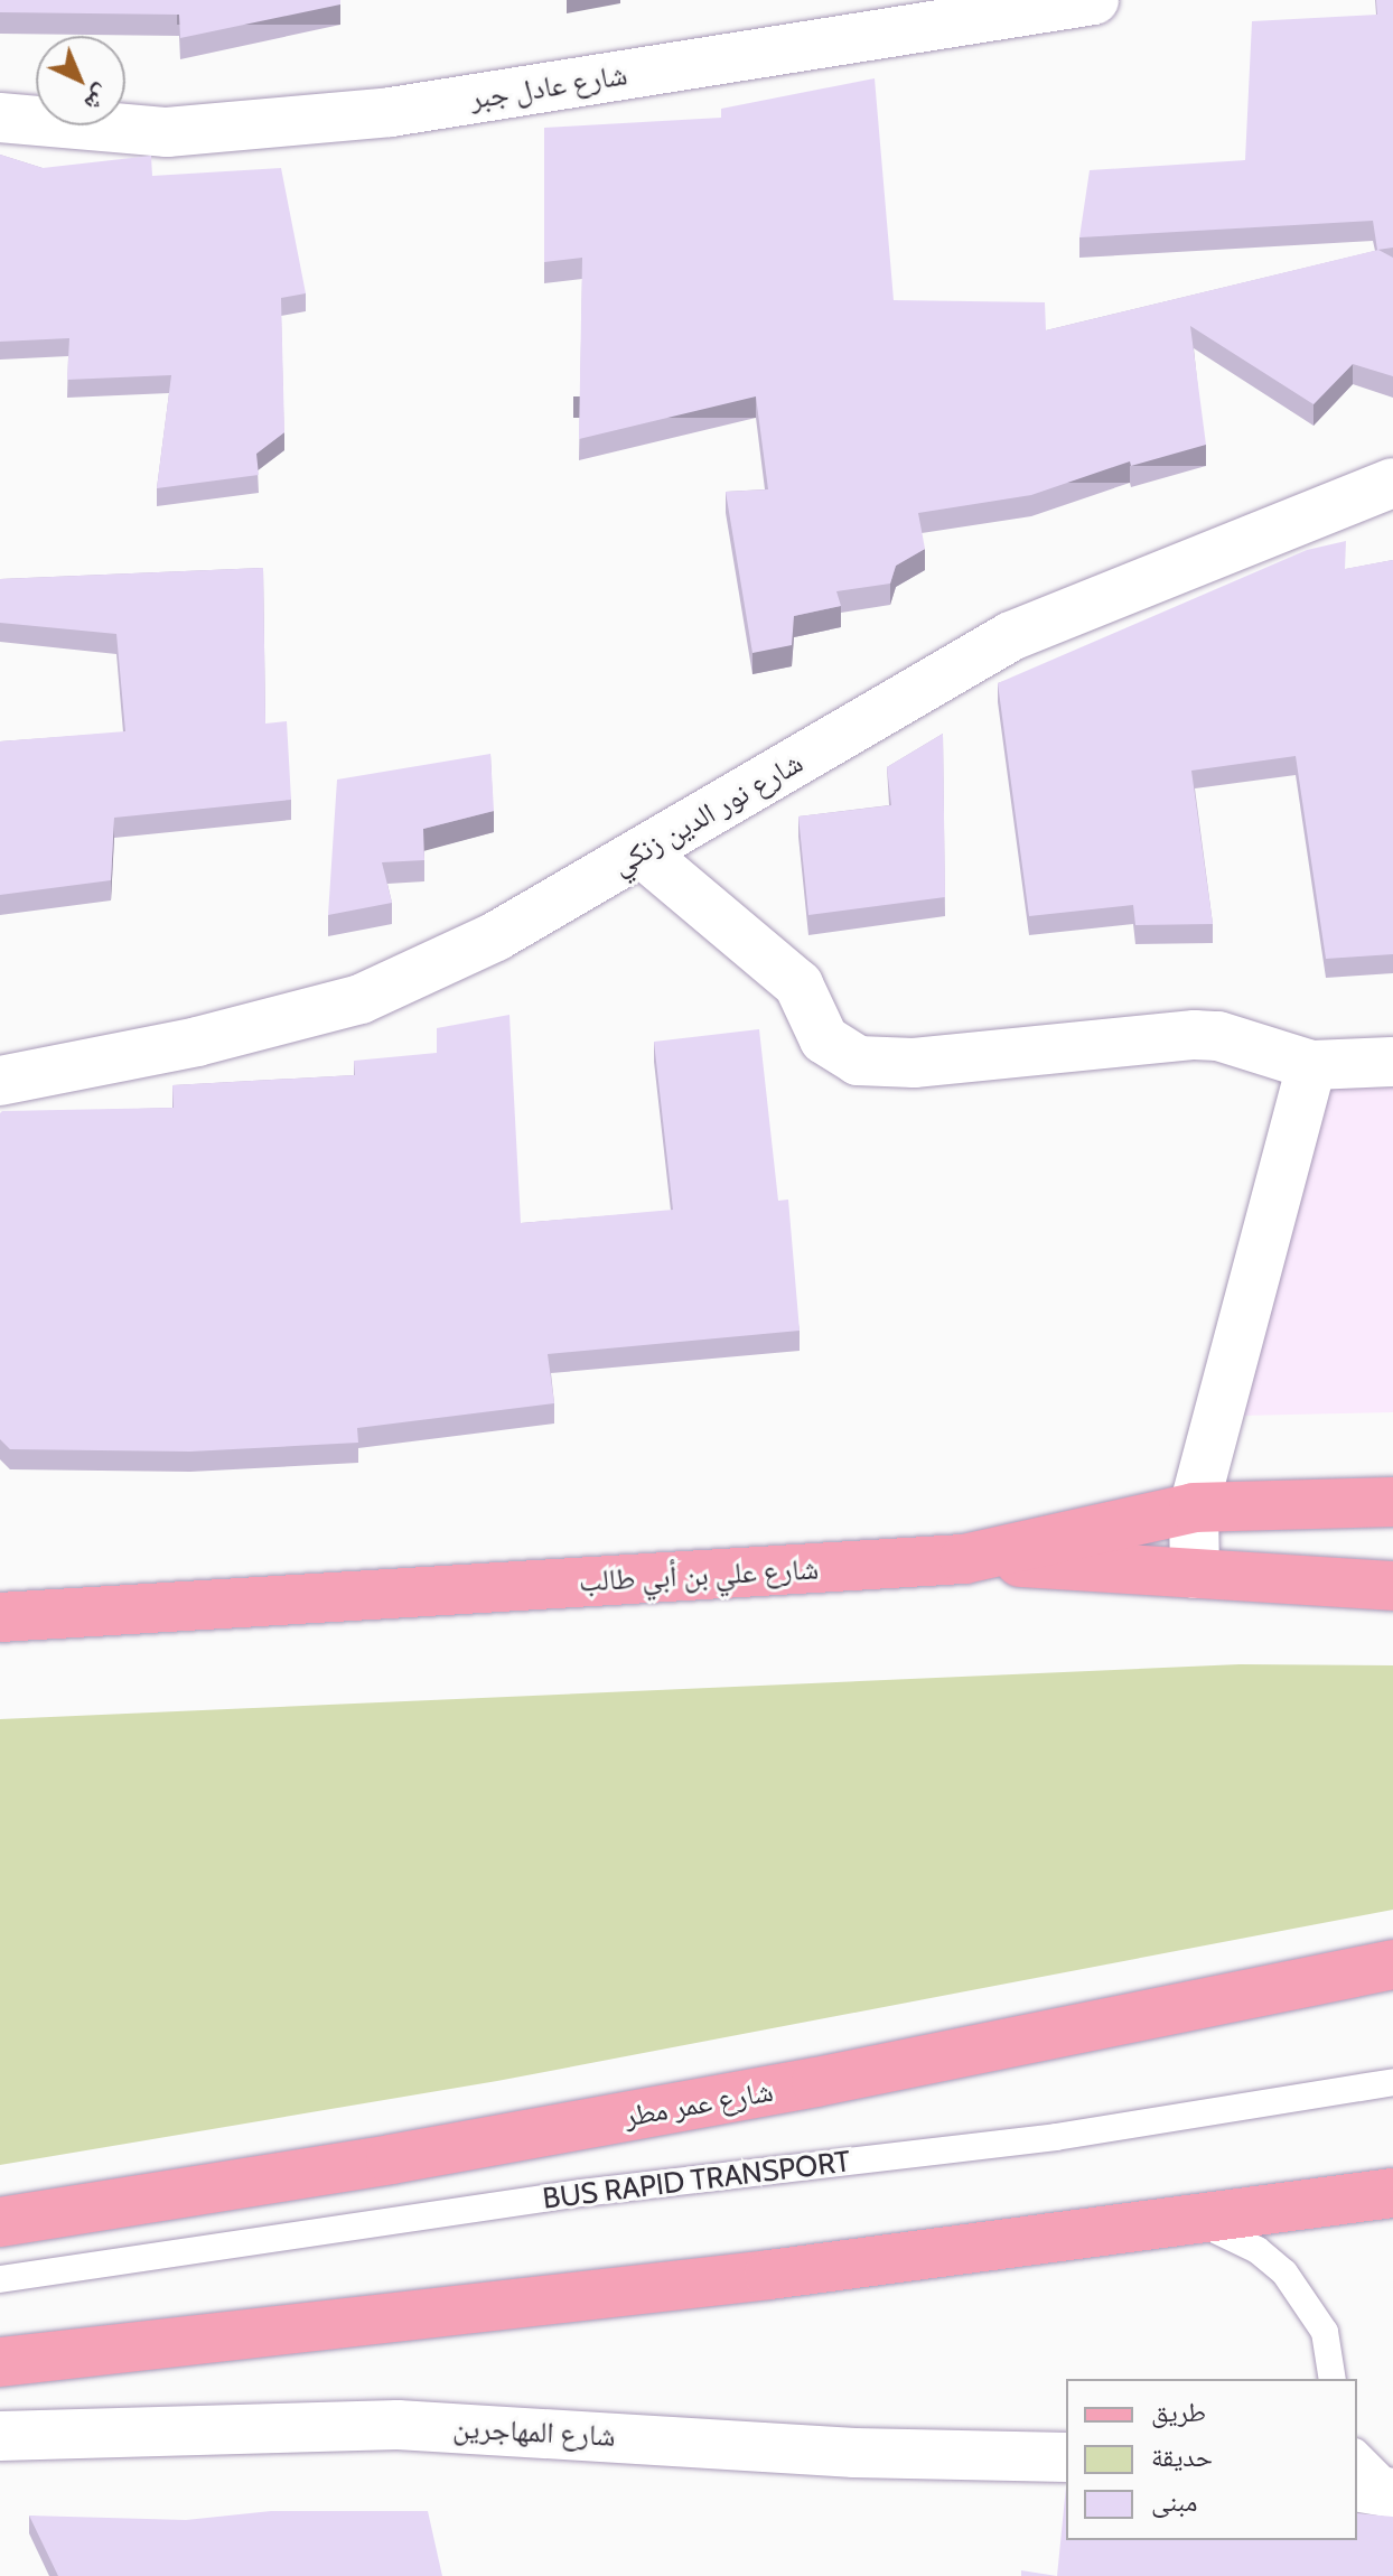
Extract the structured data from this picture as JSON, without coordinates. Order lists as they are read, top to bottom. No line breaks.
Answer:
{"streets":{"main road":["شارع علي بن أبي طالب","شارع عمر مطر"],"street":["شارع عادل جبر","شارع نور الدين زنكي","شارع المهاجرين"],"lane":["BUS RAPID TRANSPORT"]},"legend":["طريق","حديقة","مبنى"],"north":"bottom right"}
